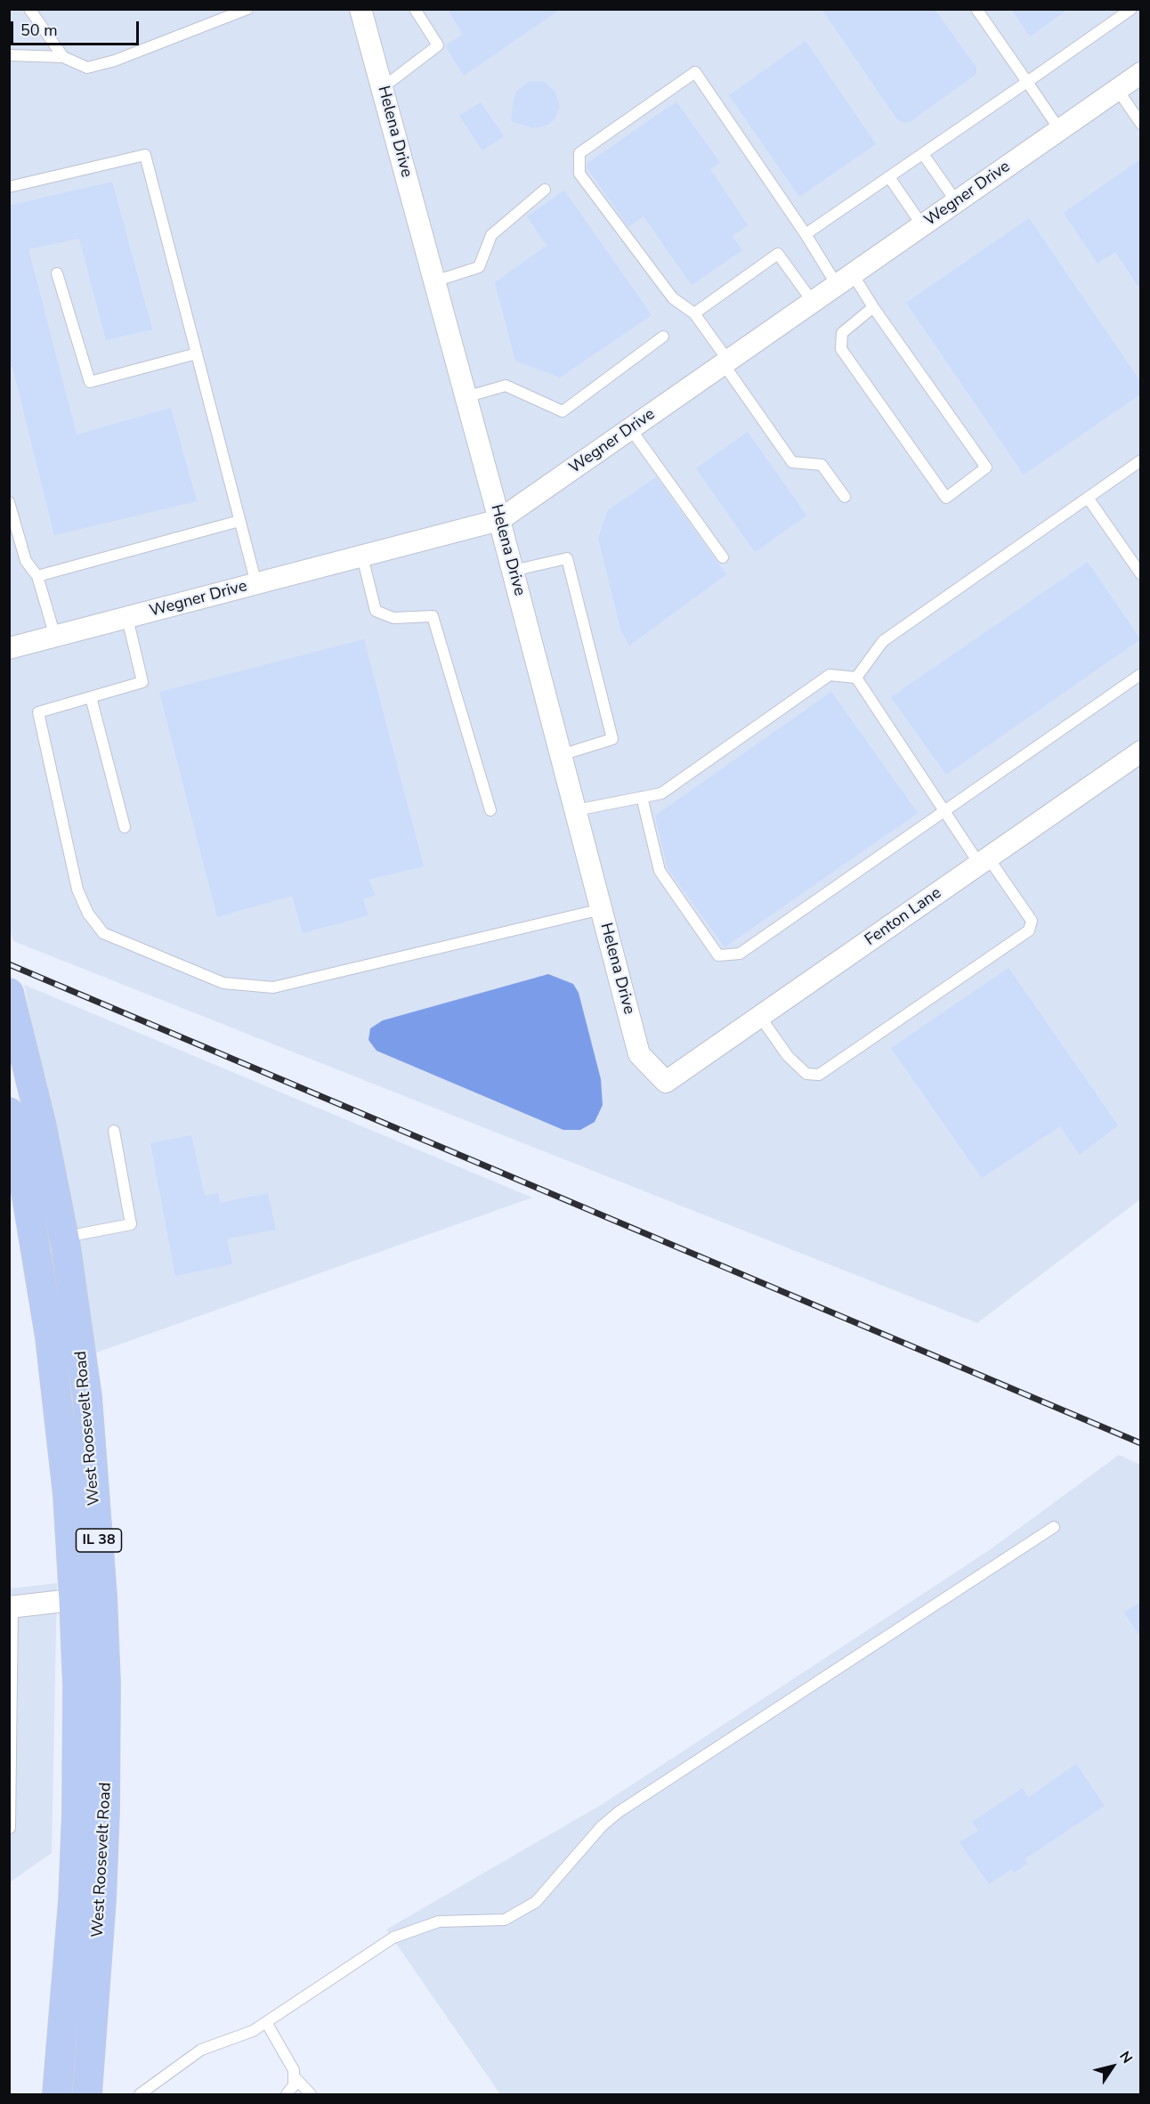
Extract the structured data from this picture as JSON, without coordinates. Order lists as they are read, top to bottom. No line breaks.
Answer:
{"streets":{"main road":["West Roosevelt Road","IL 38"],"street":["Helena Drive","Wegner Drive","Fenton Lane"]},"crossings":[["Helena Drive","Wegner Drive"],["Helena Drive","Fenton Lane"]],"scale_bar":"50 m","north":"top right"}
